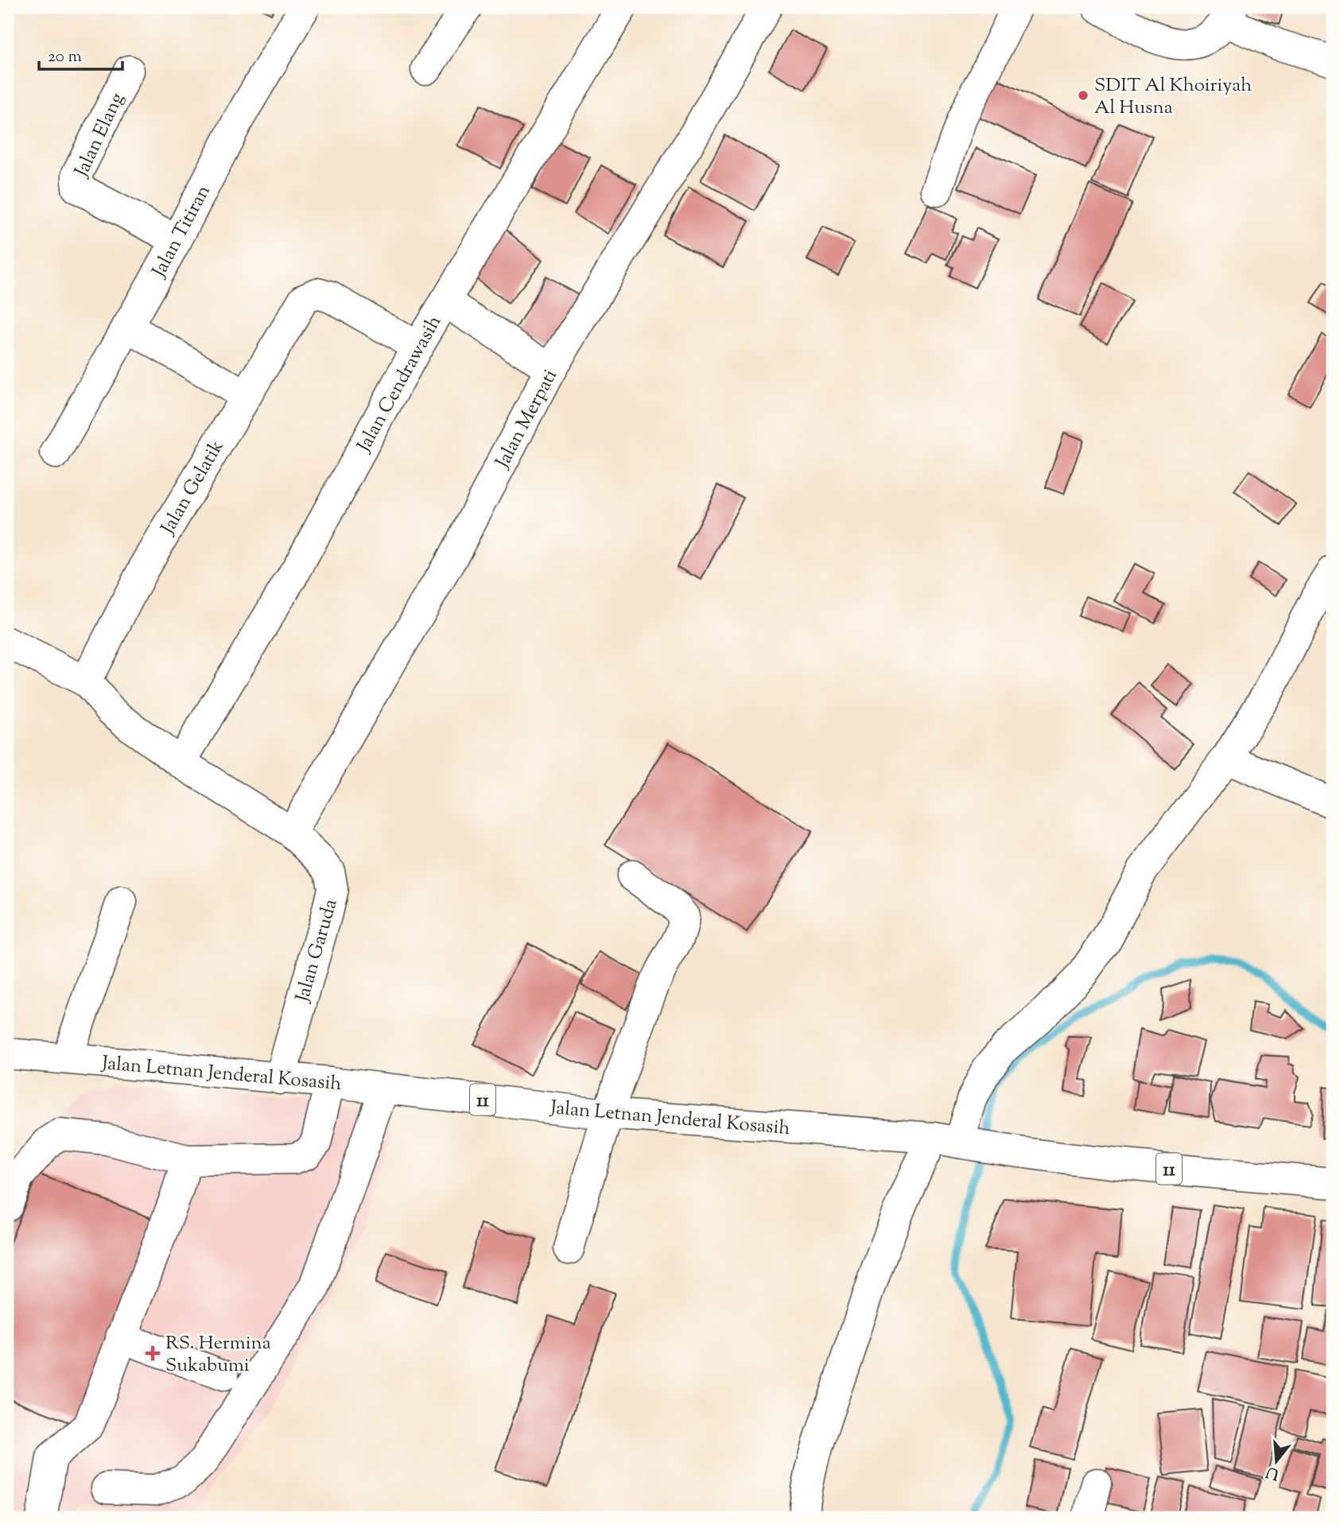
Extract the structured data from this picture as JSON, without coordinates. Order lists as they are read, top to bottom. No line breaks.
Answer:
{"streets":{"main road":["Jalan Elang","Jalan Titiran","Jalan Cendrawasih","Jalan Merpati","Jalan Gelatik","Jalan Garuda","Jalan Letnan Jenderal Kosasih","11"]},"crossings":[["Jalan Elang","Jalan Titiran"],["Jalan Cendrawasih","Jalan Gelatik"],["Jalan Cendrawasih","Jalan Garuda"],["Jalan Merpati","Jalan Garuda"],["Jalan Garuda","Jalan Letnan Jenderal Kosasih"]],"places":{"other":["SDIT Al Khoiriyah Al Husna"],"health":["RS. Hermina Sukabumi"]},"scale_bar":"20 m","north":"bottom"}
